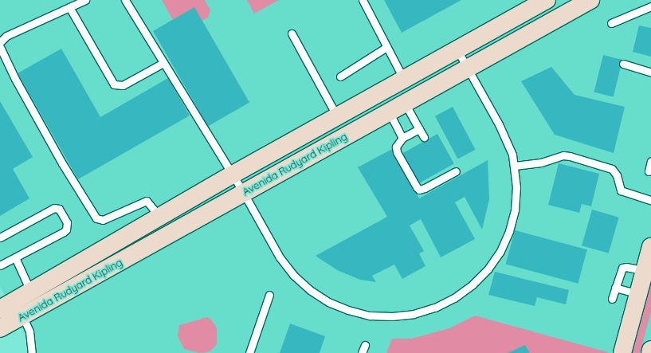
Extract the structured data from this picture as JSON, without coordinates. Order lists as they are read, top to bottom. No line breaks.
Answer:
{"streets":{"street":["Avenida Rudyard Kipling"]}}
